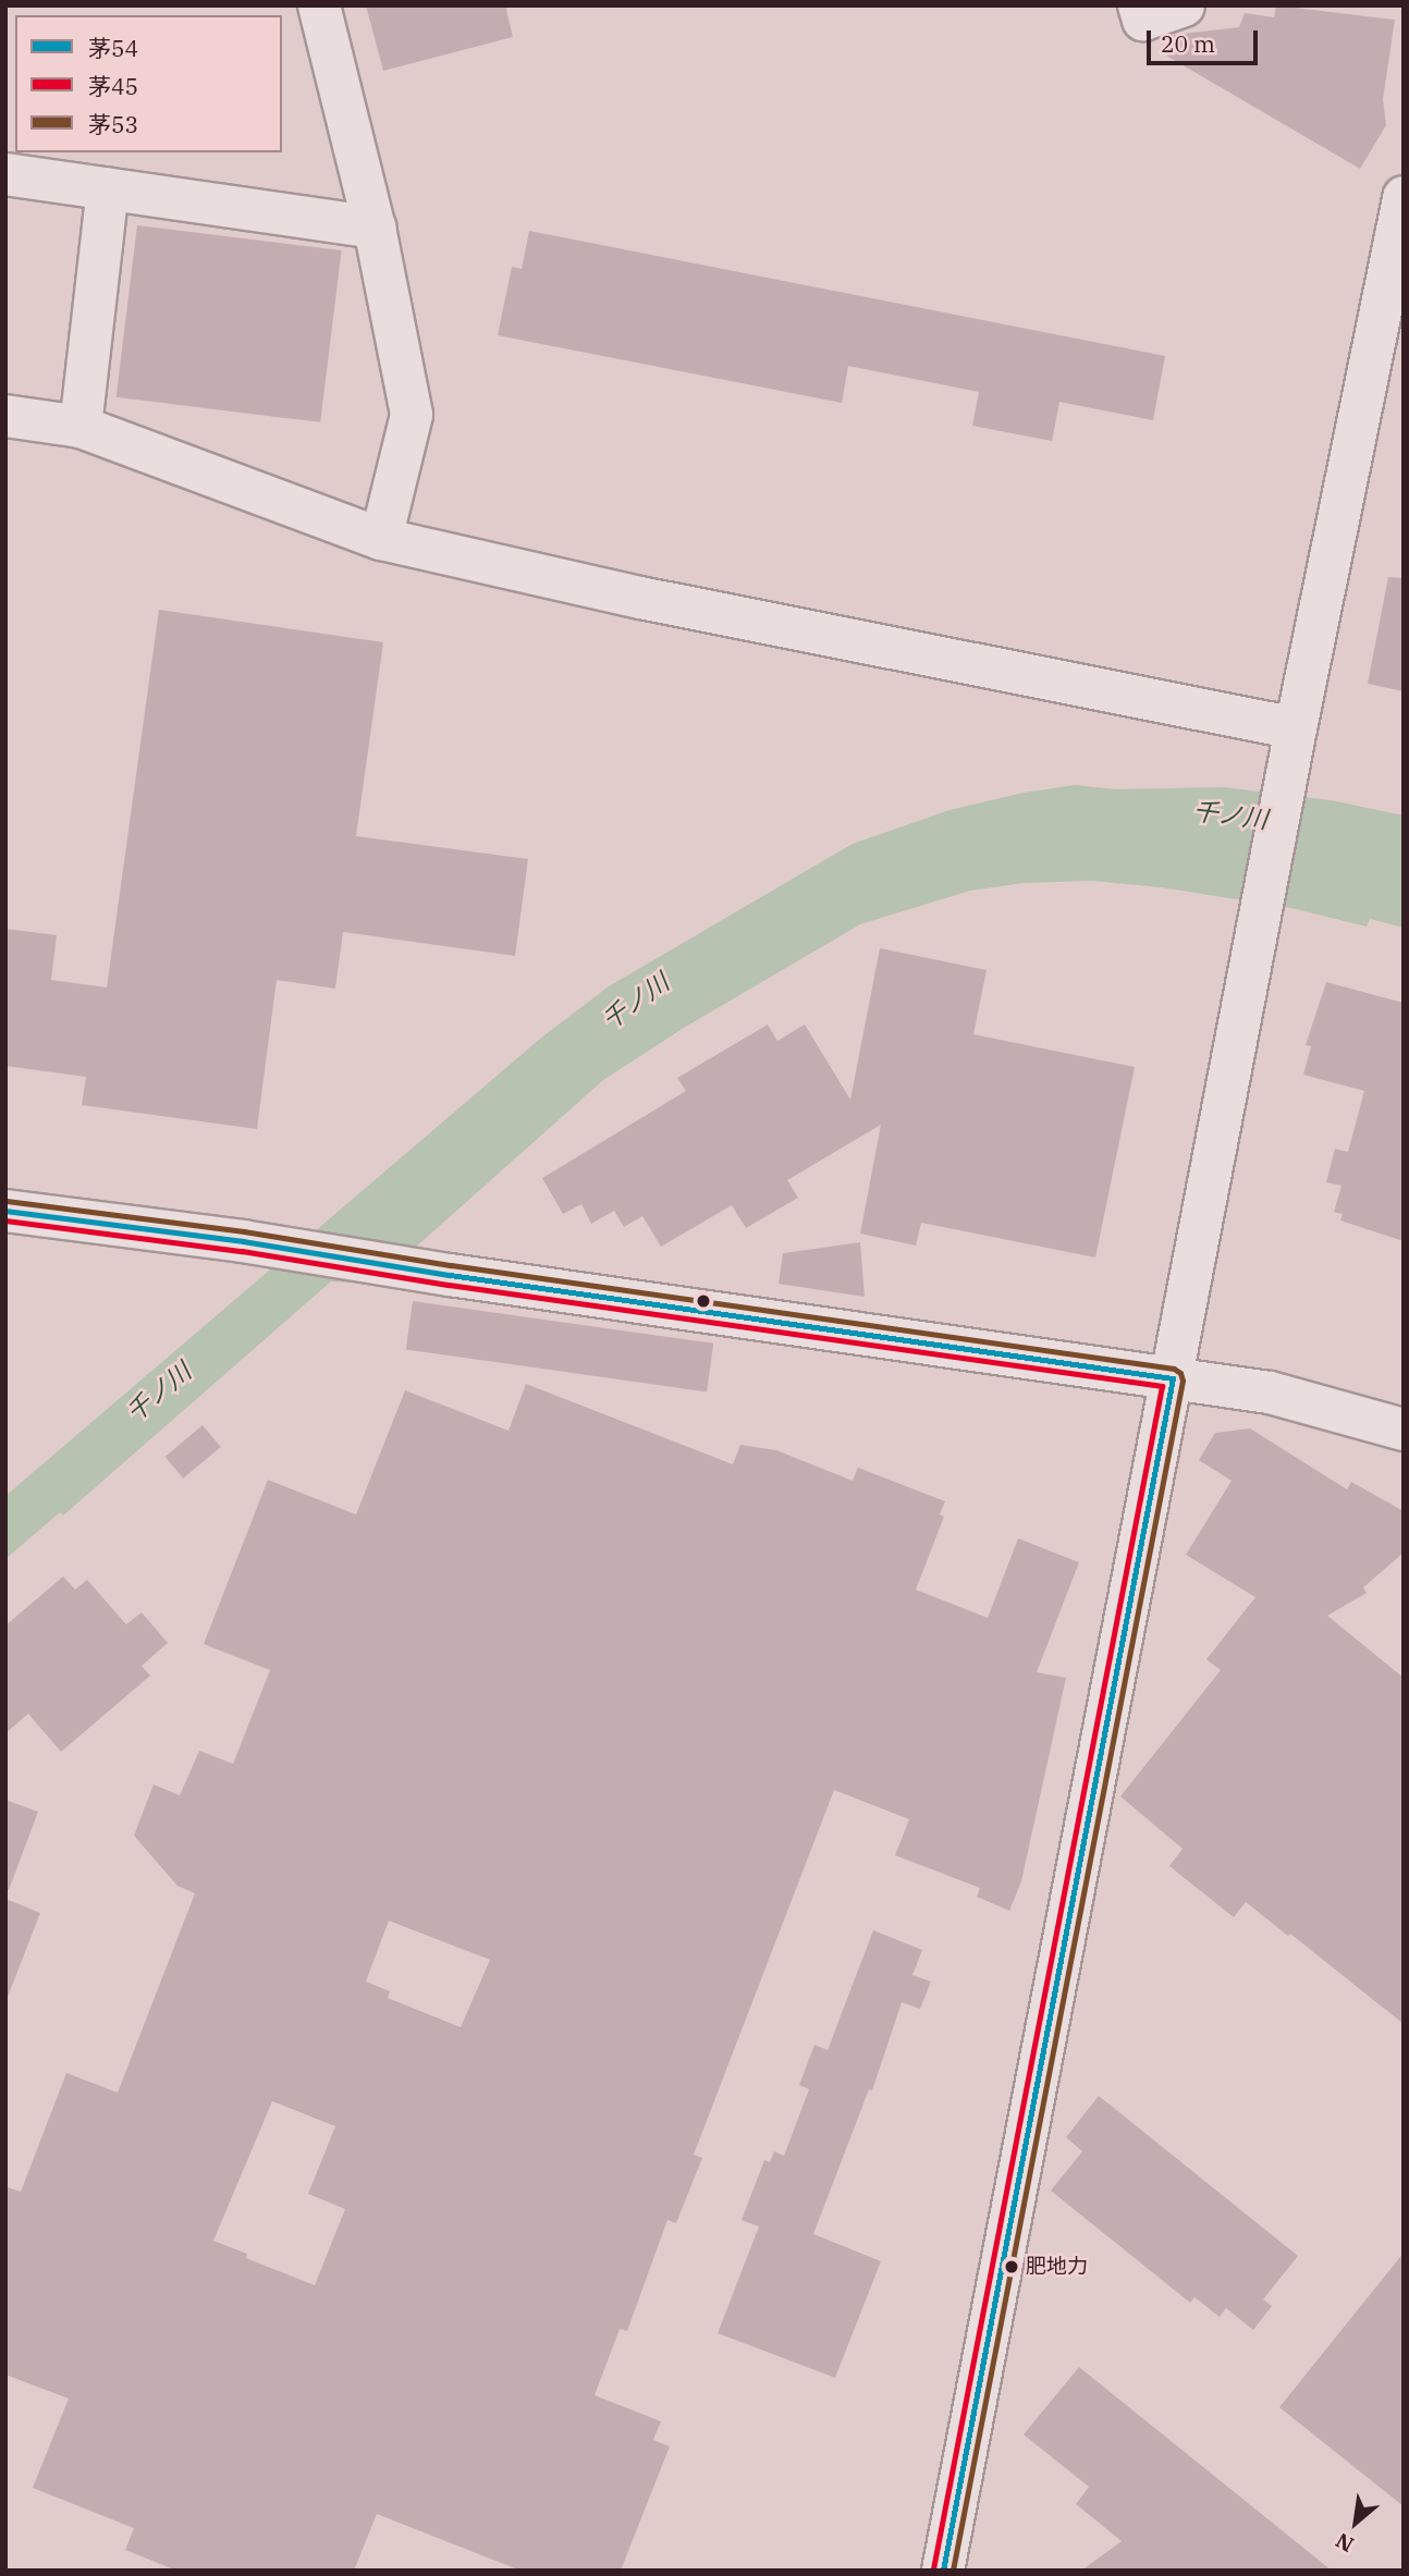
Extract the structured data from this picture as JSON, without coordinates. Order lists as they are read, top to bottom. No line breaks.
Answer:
{"water":["千ノ川"],"places":["肥地力"],"lines":["transit line 茅53","transit line 茅54","transit line 茅45"],"legend":["茅54","茅45","茅53"],"scale_bar":"20 m","north":"bottom left"}
